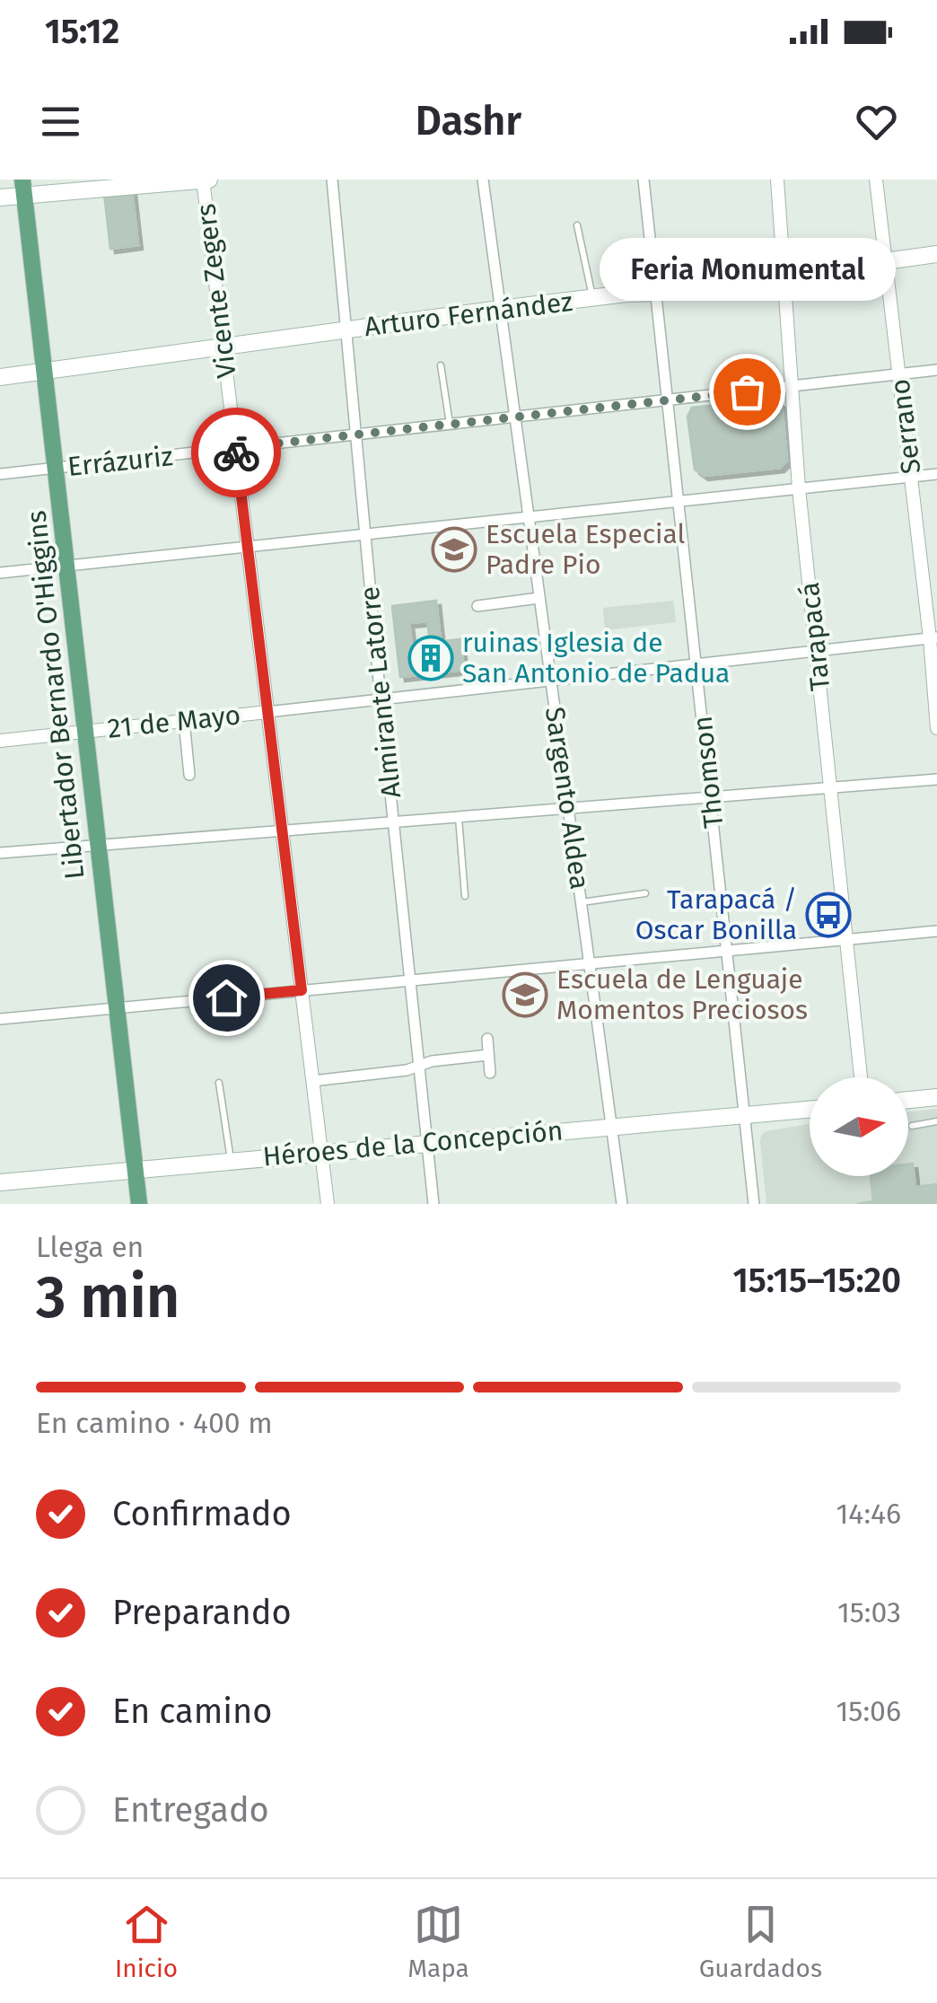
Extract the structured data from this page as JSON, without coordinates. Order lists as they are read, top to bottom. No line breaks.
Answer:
{"streets":{"main road":["Arturo Fernández","Libertador Bernardo O'Higgins","Héroes de la Concepción"],"street":["Vicente Zegers","Serrano","Errázuriz","Tarapacá","Almirante Latorre","21 de Mayo","Thomson","Sargento Aldea"]},"crossings":[["Vicente Zegers","Arturo Fernández"],["Vicente Zegers","Errázuriz"],["Vicente Zegers","21 de Mayo"],["Vicente Zegers","Héroes de la Concepción"],["Arturo Fernández","Serrano"],["Arturo Fernández","Tarapacá"],["Arturo Fernández","Almirante Latorre"],["Arturo Fernández","Libertador Bernardo O'Higgins"],["Arturo Fernández","Thomson"],["Arturo Fernández","Sargento Aldea"],["Serrano","Errázuriz"],["Serrano","21 de Mayo"],["Errázuriz","Tarapacá"],["Errázuriz","Almirante Latorre"],["Errázuriz","Libertador Bernardo O'Higgins"],["Errázuriz","Thomson"],["Errázuriz","Sargento Aldea"],["Tarapacá","21 de Mayo"],["Almirante Latorre","21 de Mayo"],["Almirante Latorre","Héroes de la Concepción"],["Libertador Bernardo O'Higgins","21 de Mayo"],["Libertador Bernardo O'Higgins","Héroes de la Concepción"],["21 de Mayo","Thomson"],["21 de Mayo","Sargento Aldea"],["Thomson","Héroes de la Concepción"],["Sargento Aldea","Héroes de la Concepción"]],"places":{"other":["Feria Monumental"],"school or university":["Escuela Especial Padre Pio","Escuela de Lenguaje Momentos Preciosos"],"building":["ruinas Iglesia de San Antonio de Padua"],"bus stop":["Tarapacá / Oscar Bonilla"]},"north":"right","page":{"status":"15:12","header":"Dashr","bubble":"Feria Monumental","heading":["3 min","Llega en","15:15–15:20"],"bar":"En camino · 400 m","list":[["Confirmado","14:46"],["Preparando","15:03"],["En camino","15:06"],"Entregado"],"tabs":["Inicio","Mapa","Guardados"]}}
